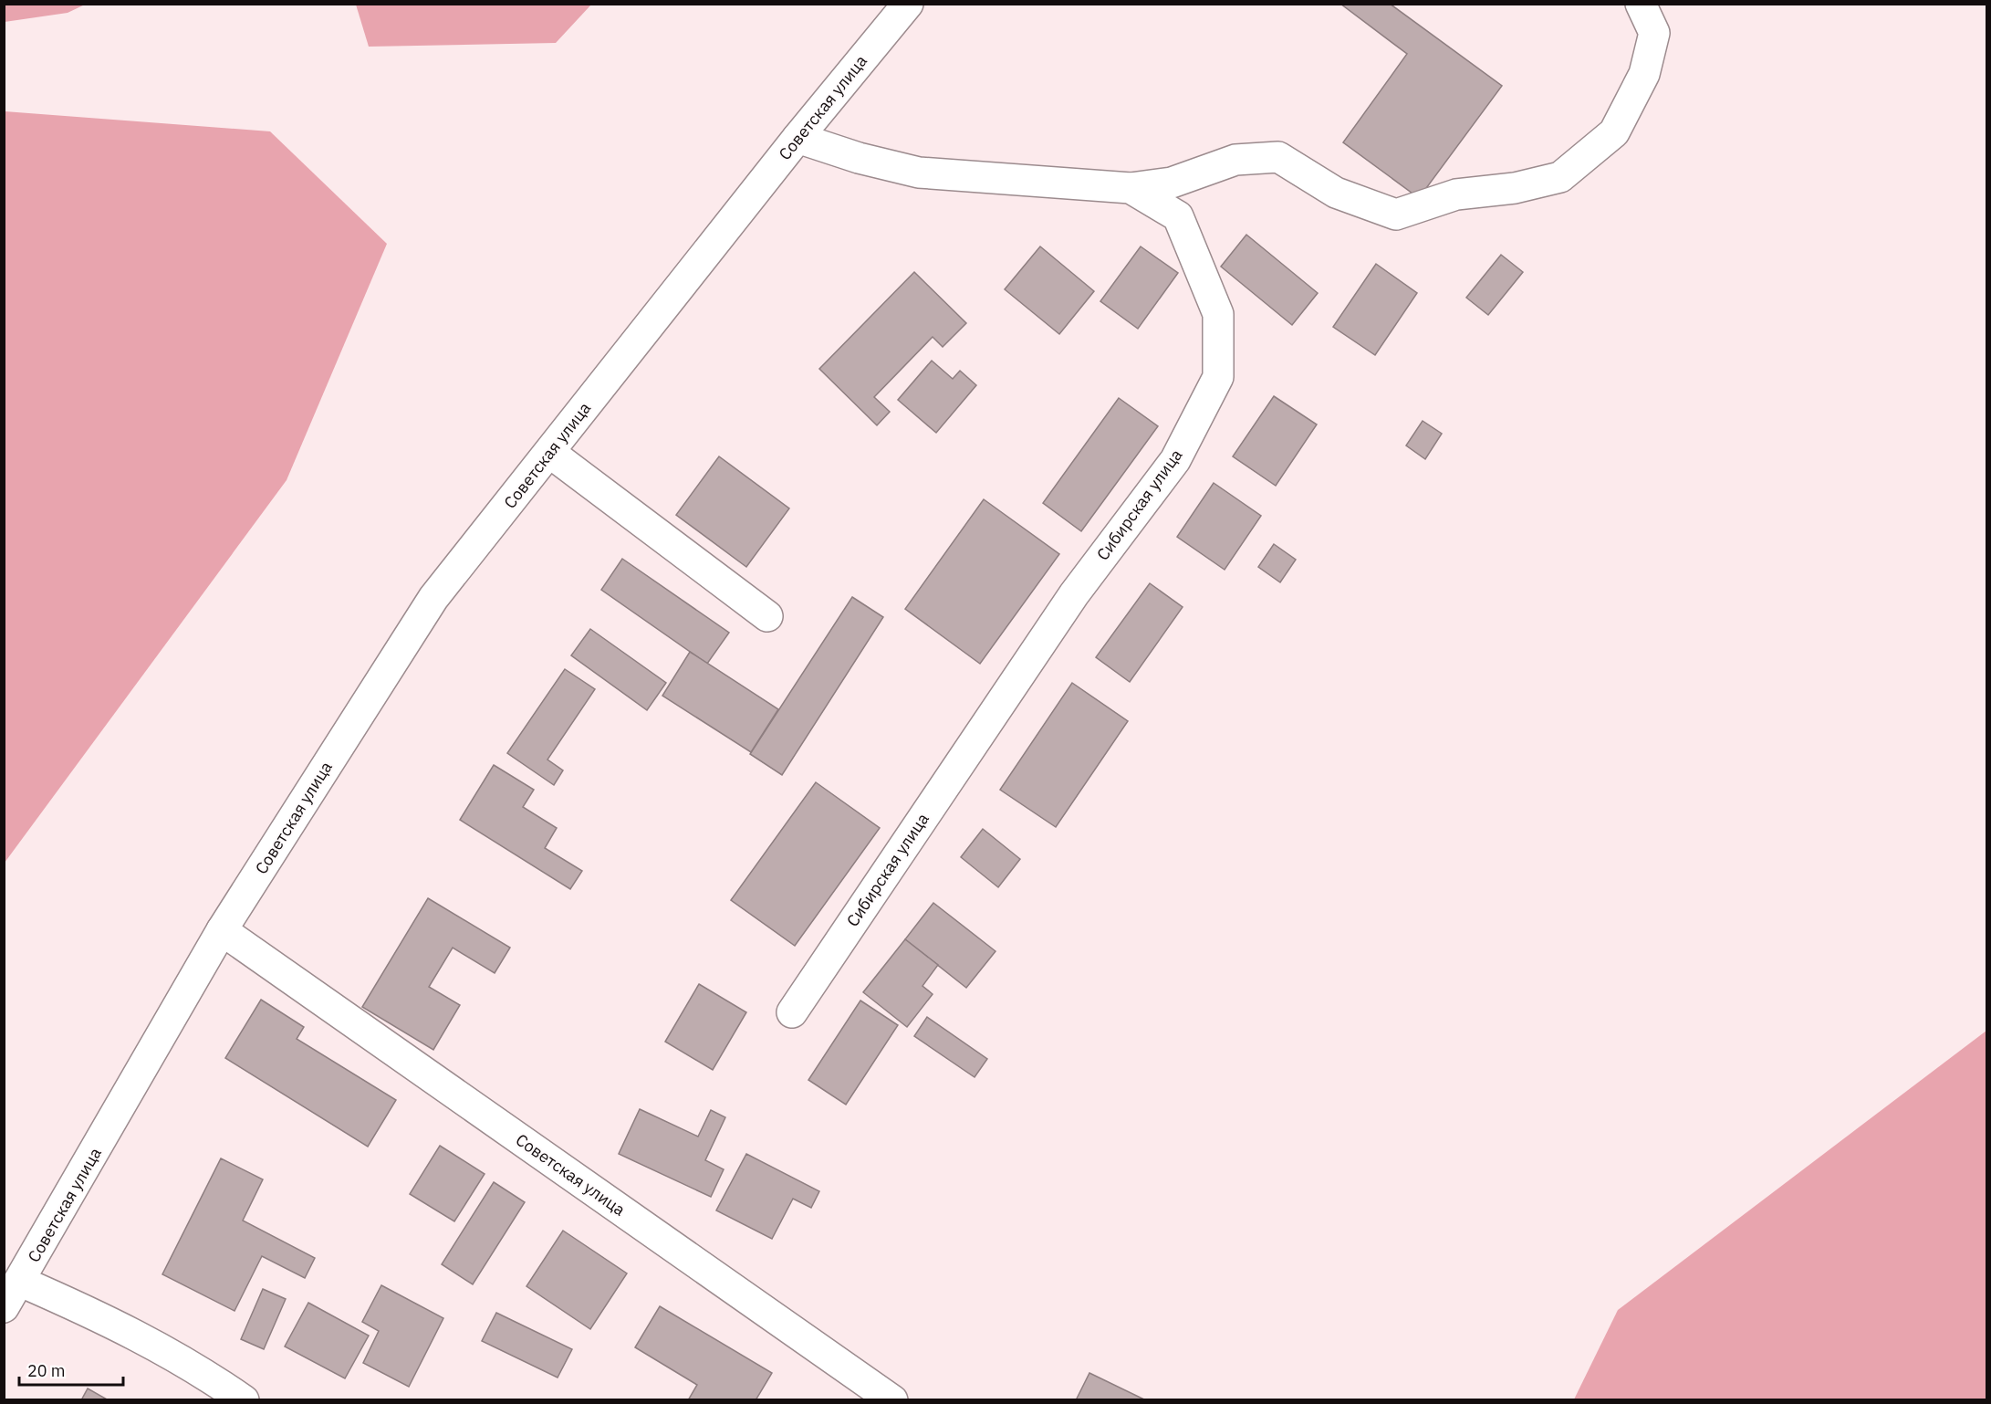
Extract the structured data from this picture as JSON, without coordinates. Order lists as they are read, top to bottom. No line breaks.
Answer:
{"streets":{"street":["Советская улица","Сибирская улица"]},"crossings":[["Советская улица","Сибирская улица"]],"scale_bar":"20 m"}
